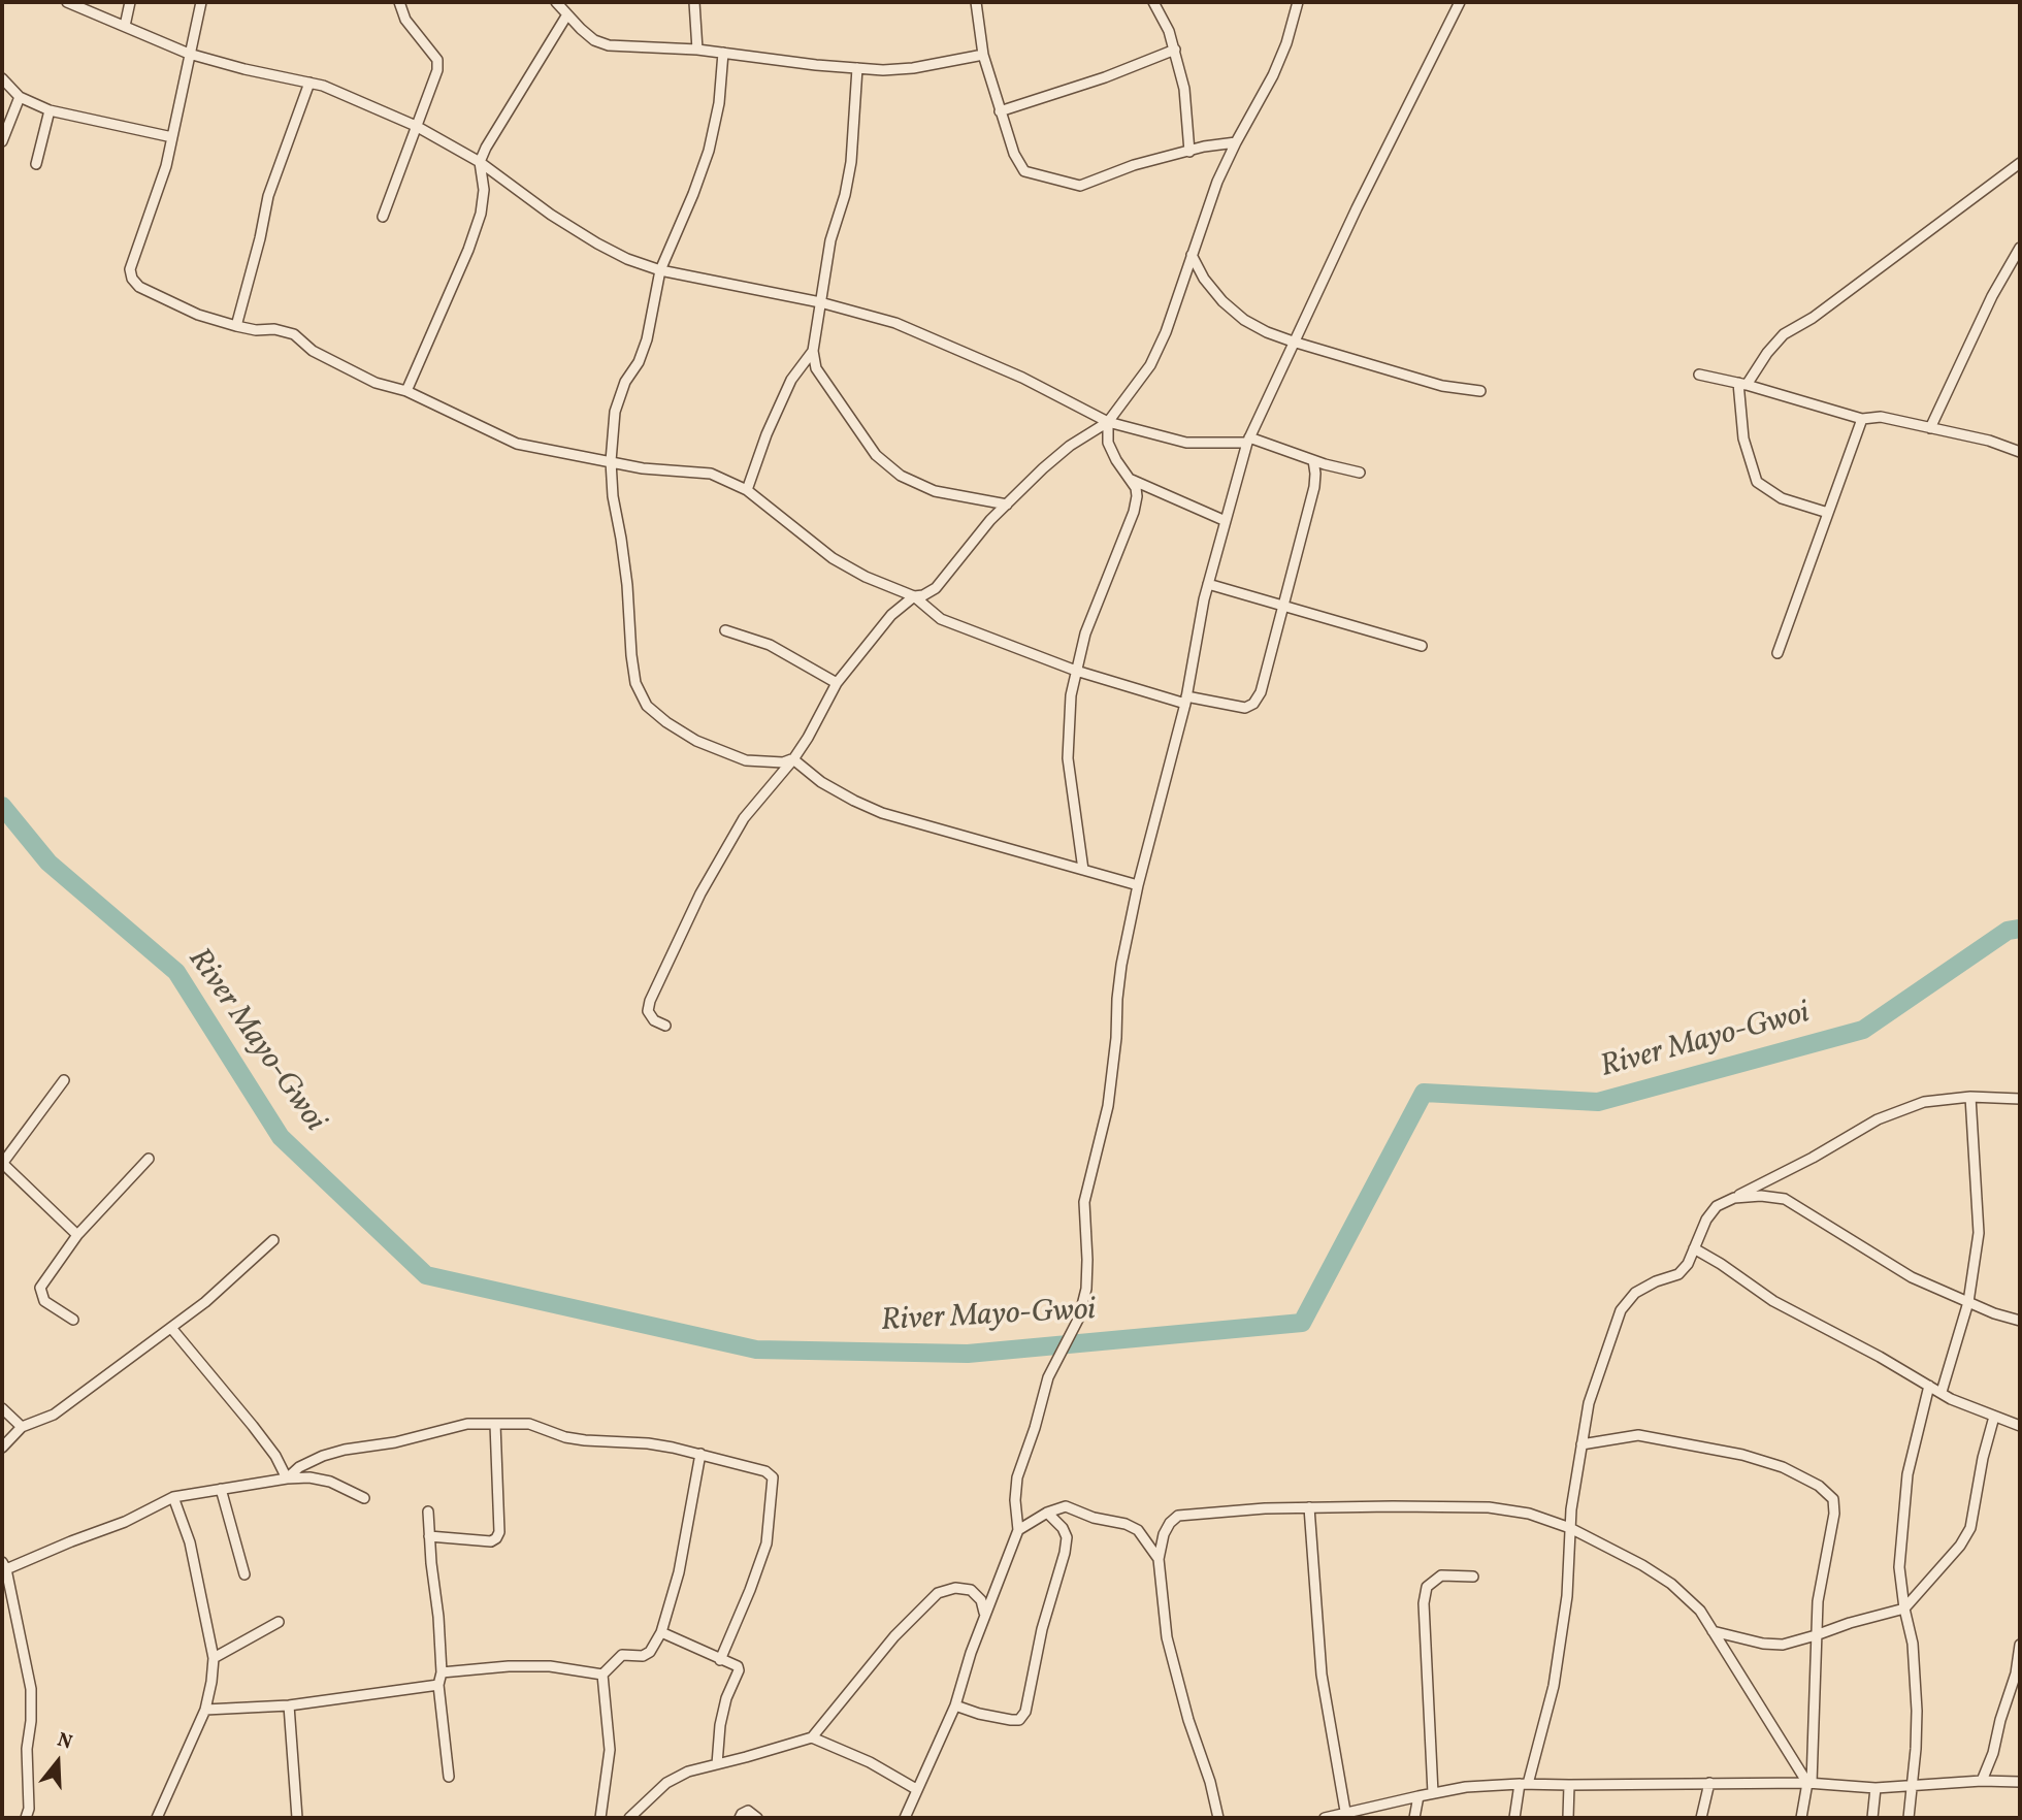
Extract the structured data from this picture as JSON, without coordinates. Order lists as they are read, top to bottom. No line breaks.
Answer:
{"water":["River Mayo-Gwoi"],"north":"top"}
